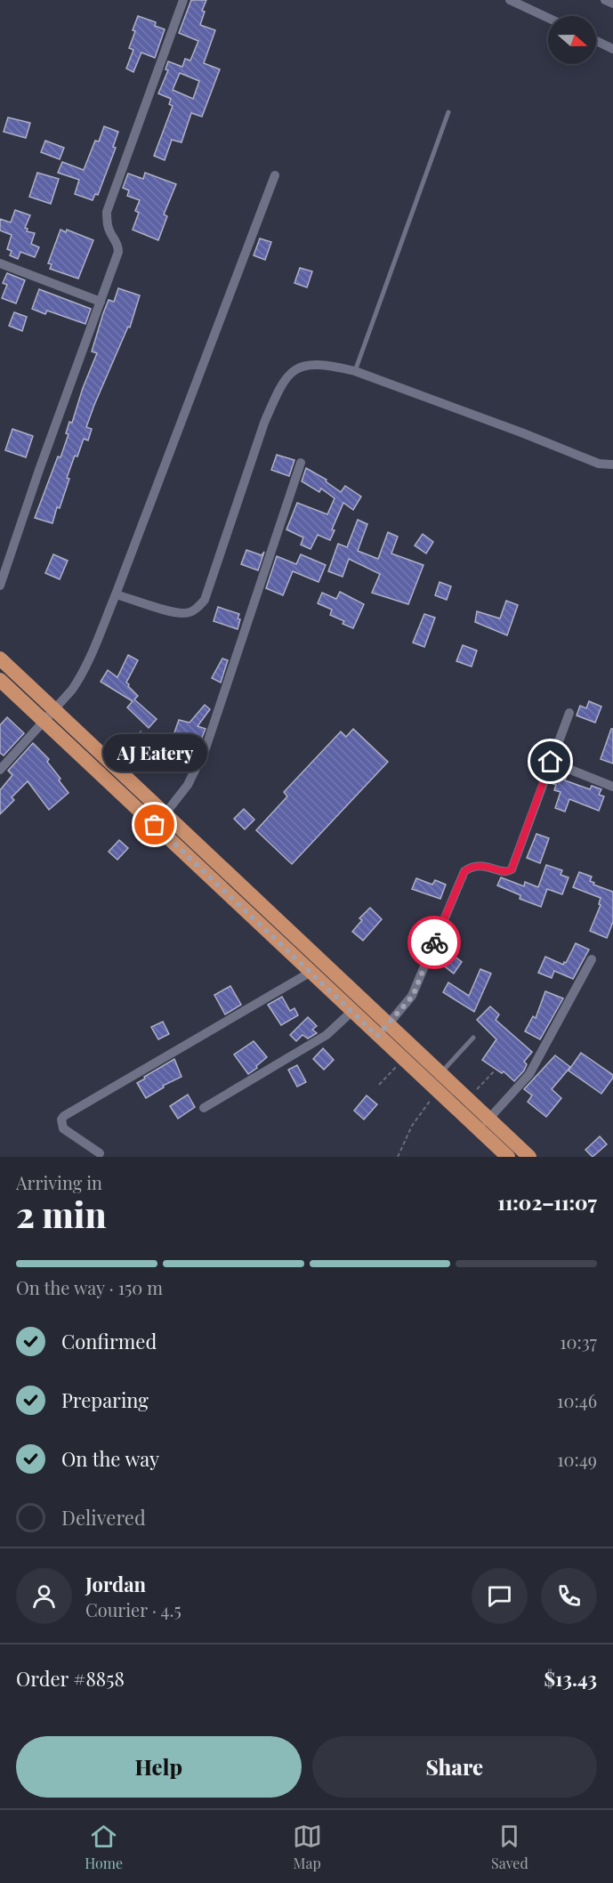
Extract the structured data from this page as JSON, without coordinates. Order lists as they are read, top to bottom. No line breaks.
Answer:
{"places":["AJ Eatery"],"north":"right","page":{"bubble":"AJ Eatery","heading":["2 min","Arriving in","11:02–11:07"],"panel":["Jordan","Courier · 4.5","Order #8858","$13.43"],"bar":"On the way · 150 m","list":[["Confirmed","10:37"],["Preparing","10:46"],["On the way","10:49"],"Delivered"],"buttons":["Help","Share"],"tabs":["Home","Map","Saved"]}}
